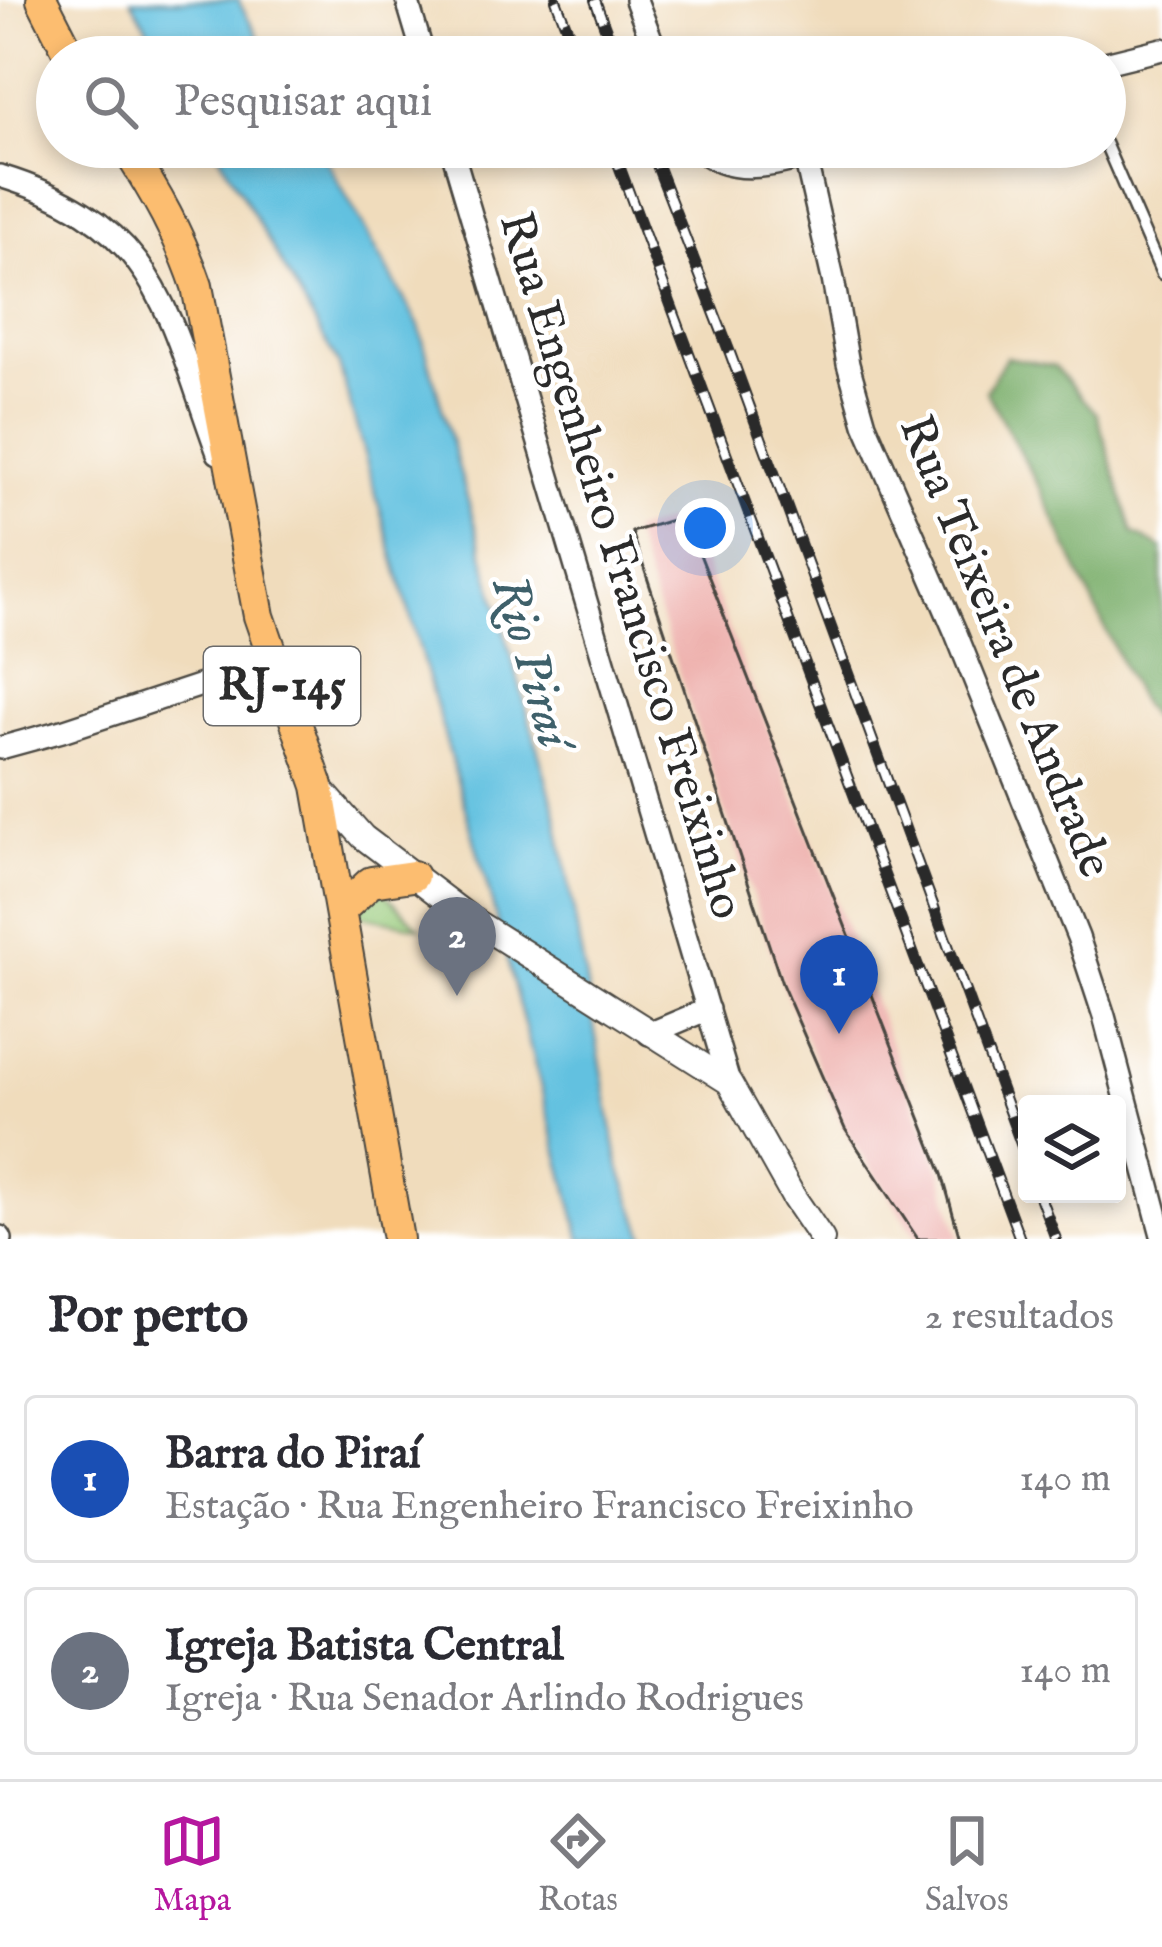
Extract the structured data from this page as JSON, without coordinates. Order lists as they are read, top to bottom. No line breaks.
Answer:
{"streets":{"main road":["RJ-145"],"street":["Rua Engenheiro Francisco Freixinho","Rua Teixeira de Andrade"]},"water":["Rio Piraí"],"page":{"search":"Pesquisar aqui","pins":["2","1"],"heading":["Por perto","2 resultados"],"list":[{"mark":"1","name":"Barra do Piraí","note":"Estação · Rua Engenheiro Francisco Freixinho","value":"140 m"},{"mark":"2","name":"Igreja Batista Central","note":"Igreja · Rua Senador Arlindo Rodrigues","value":"140 m"}],"nav":["Mapa","Rotas","Salvos"]}}
